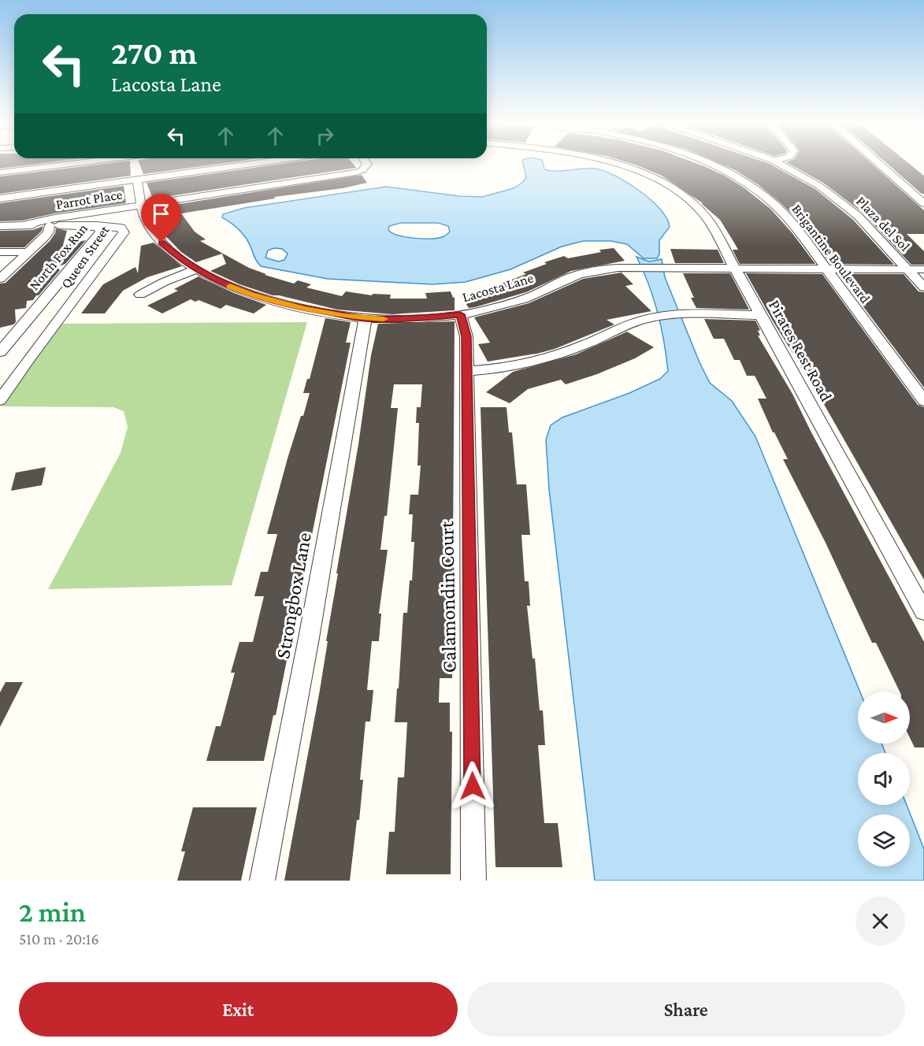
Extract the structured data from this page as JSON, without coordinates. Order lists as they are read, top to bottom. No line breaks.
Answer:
{"streets":{"street":["Parrot Place","Plaza del Sol","Brigantine Boulevard","North Fox Run","Queen Street","Lacosta Lane","Pirates Rest Road","Strongbox Lane","Calamondin Court"]},"crossings":[["Parrot Place","Queen Street"],["Parrot Place","Lacosta Lane"],["Plaza del Sol","Lacosta Lane"],["Brigantine Boulevard","Lacosta Lane"],["North Fox Run","Queen Street"],["Lacosta Lane","Pirates Rest Road"],["Lacosta Lane","Strongbox Lane"],["Lacosta Lane","Calamondin Court"]],"north":"right","page":{"turn":["270 m","Lacosta Lane"],"heading":["2 min","510 m · 20:16"],"buttons":["Exit","Share"]}}
